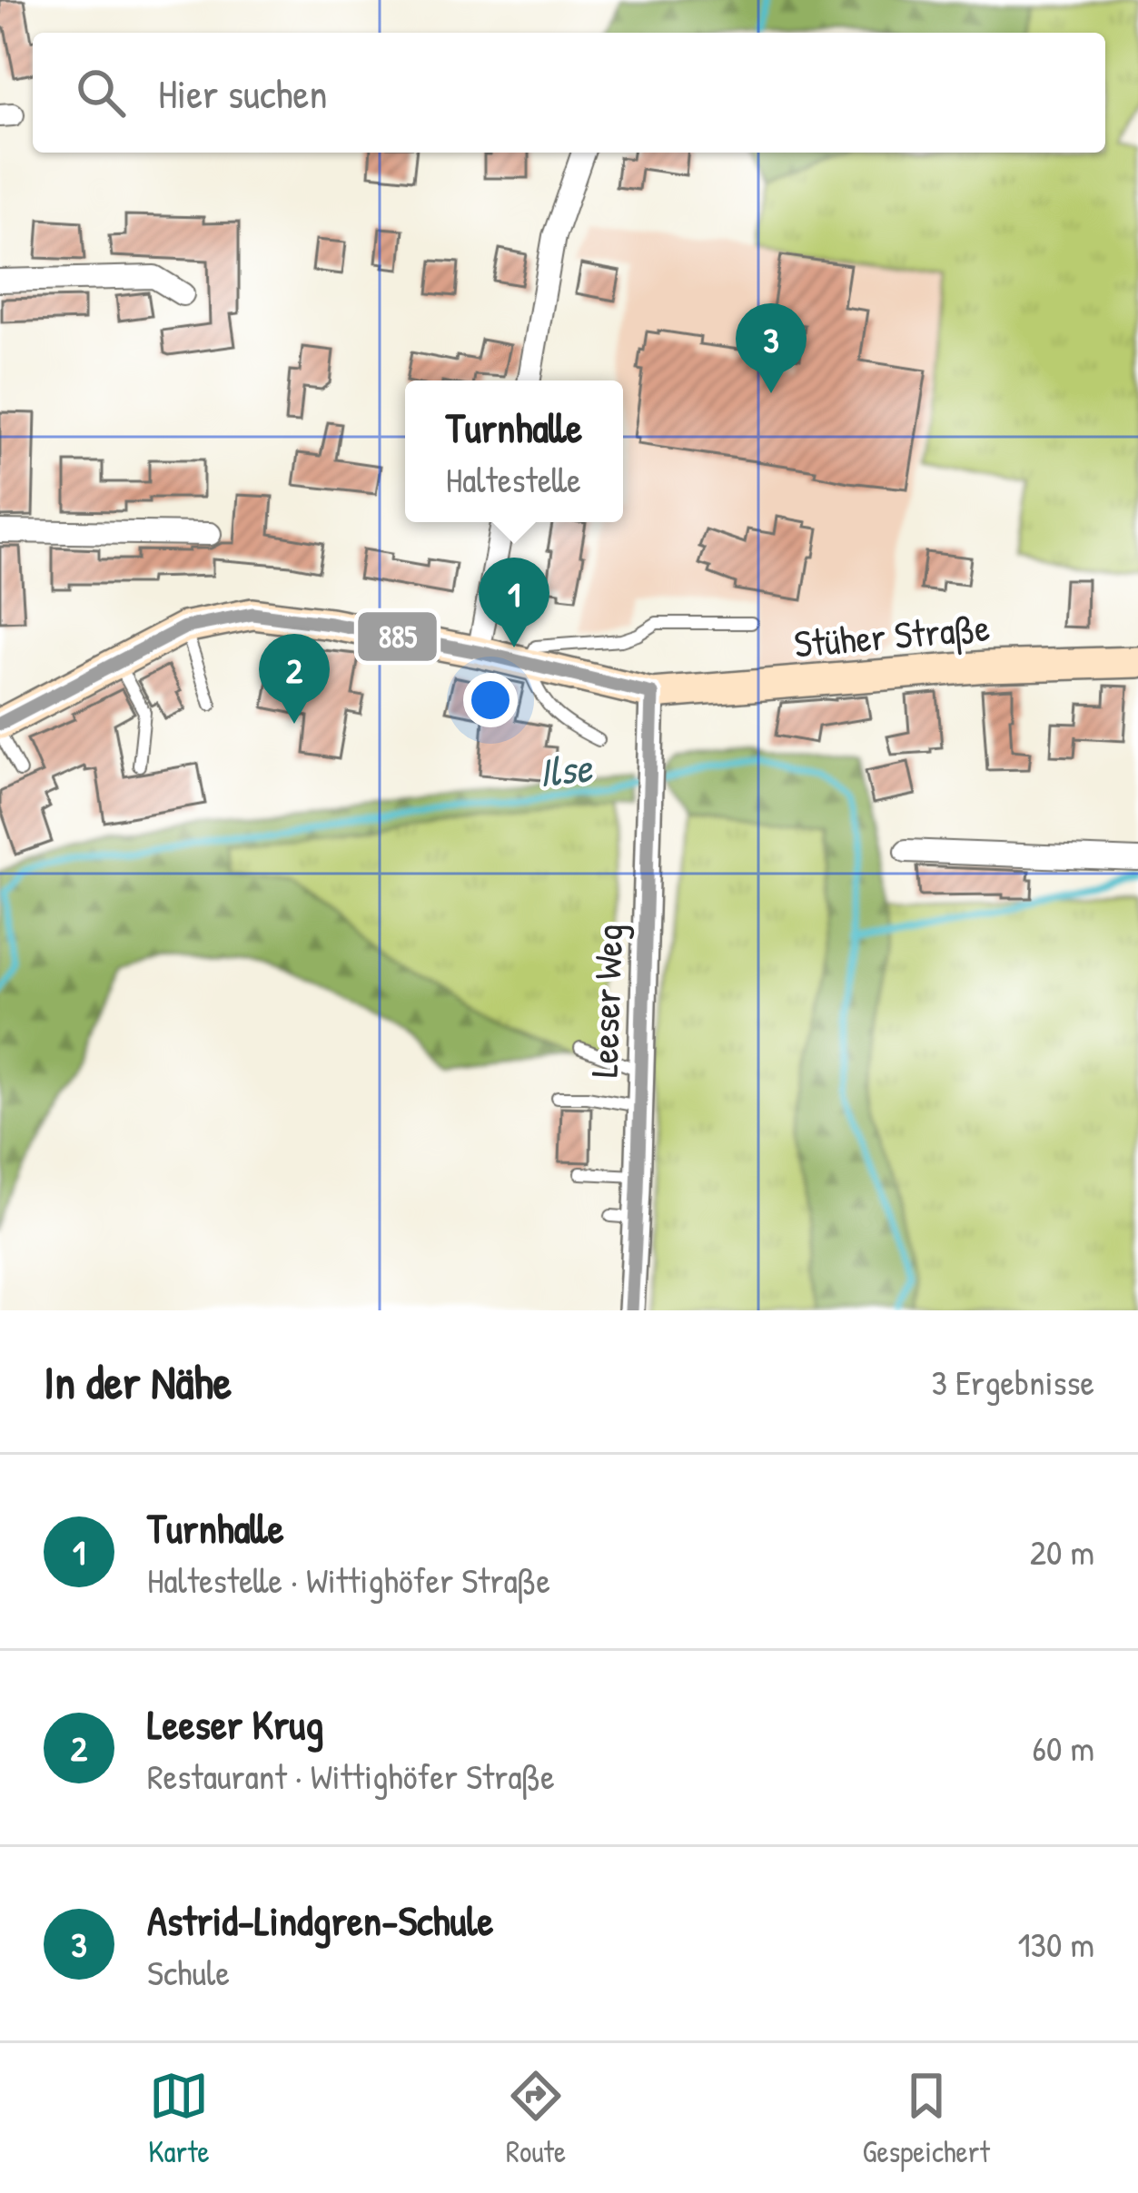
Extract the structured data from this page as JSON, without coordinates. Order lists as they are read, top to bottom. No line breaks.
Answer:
{"streets":{"main road":["Stüher Straße"],"street":["Leeser Weg"]},"crossings":[["Stüher Straße","Leeser Weg"]],"water":["Ilse"],"lines":["transit line 885"],"page":{"search":"Hier suchen","pins":["3","1","2"],"popup":["Turnhalle","Haltestelle"],"heading":["In der Nähe","3 Ergebnisse"],"list":[{"mark":"1","name":"Turnhalle","note":"Haltestelle · Wittighöfer Straße","value":"20 m"},{"mark":"2","name":"Leeser Krug","note":"Restaurant · Wittighöfer Straße","value":"60 m"},{"mark":"3","name":"Astrid-Lindgren-Schule","note":"Schule","value":"130 m"}],"nav":["Karte","Route","Gespeichert"]}}
